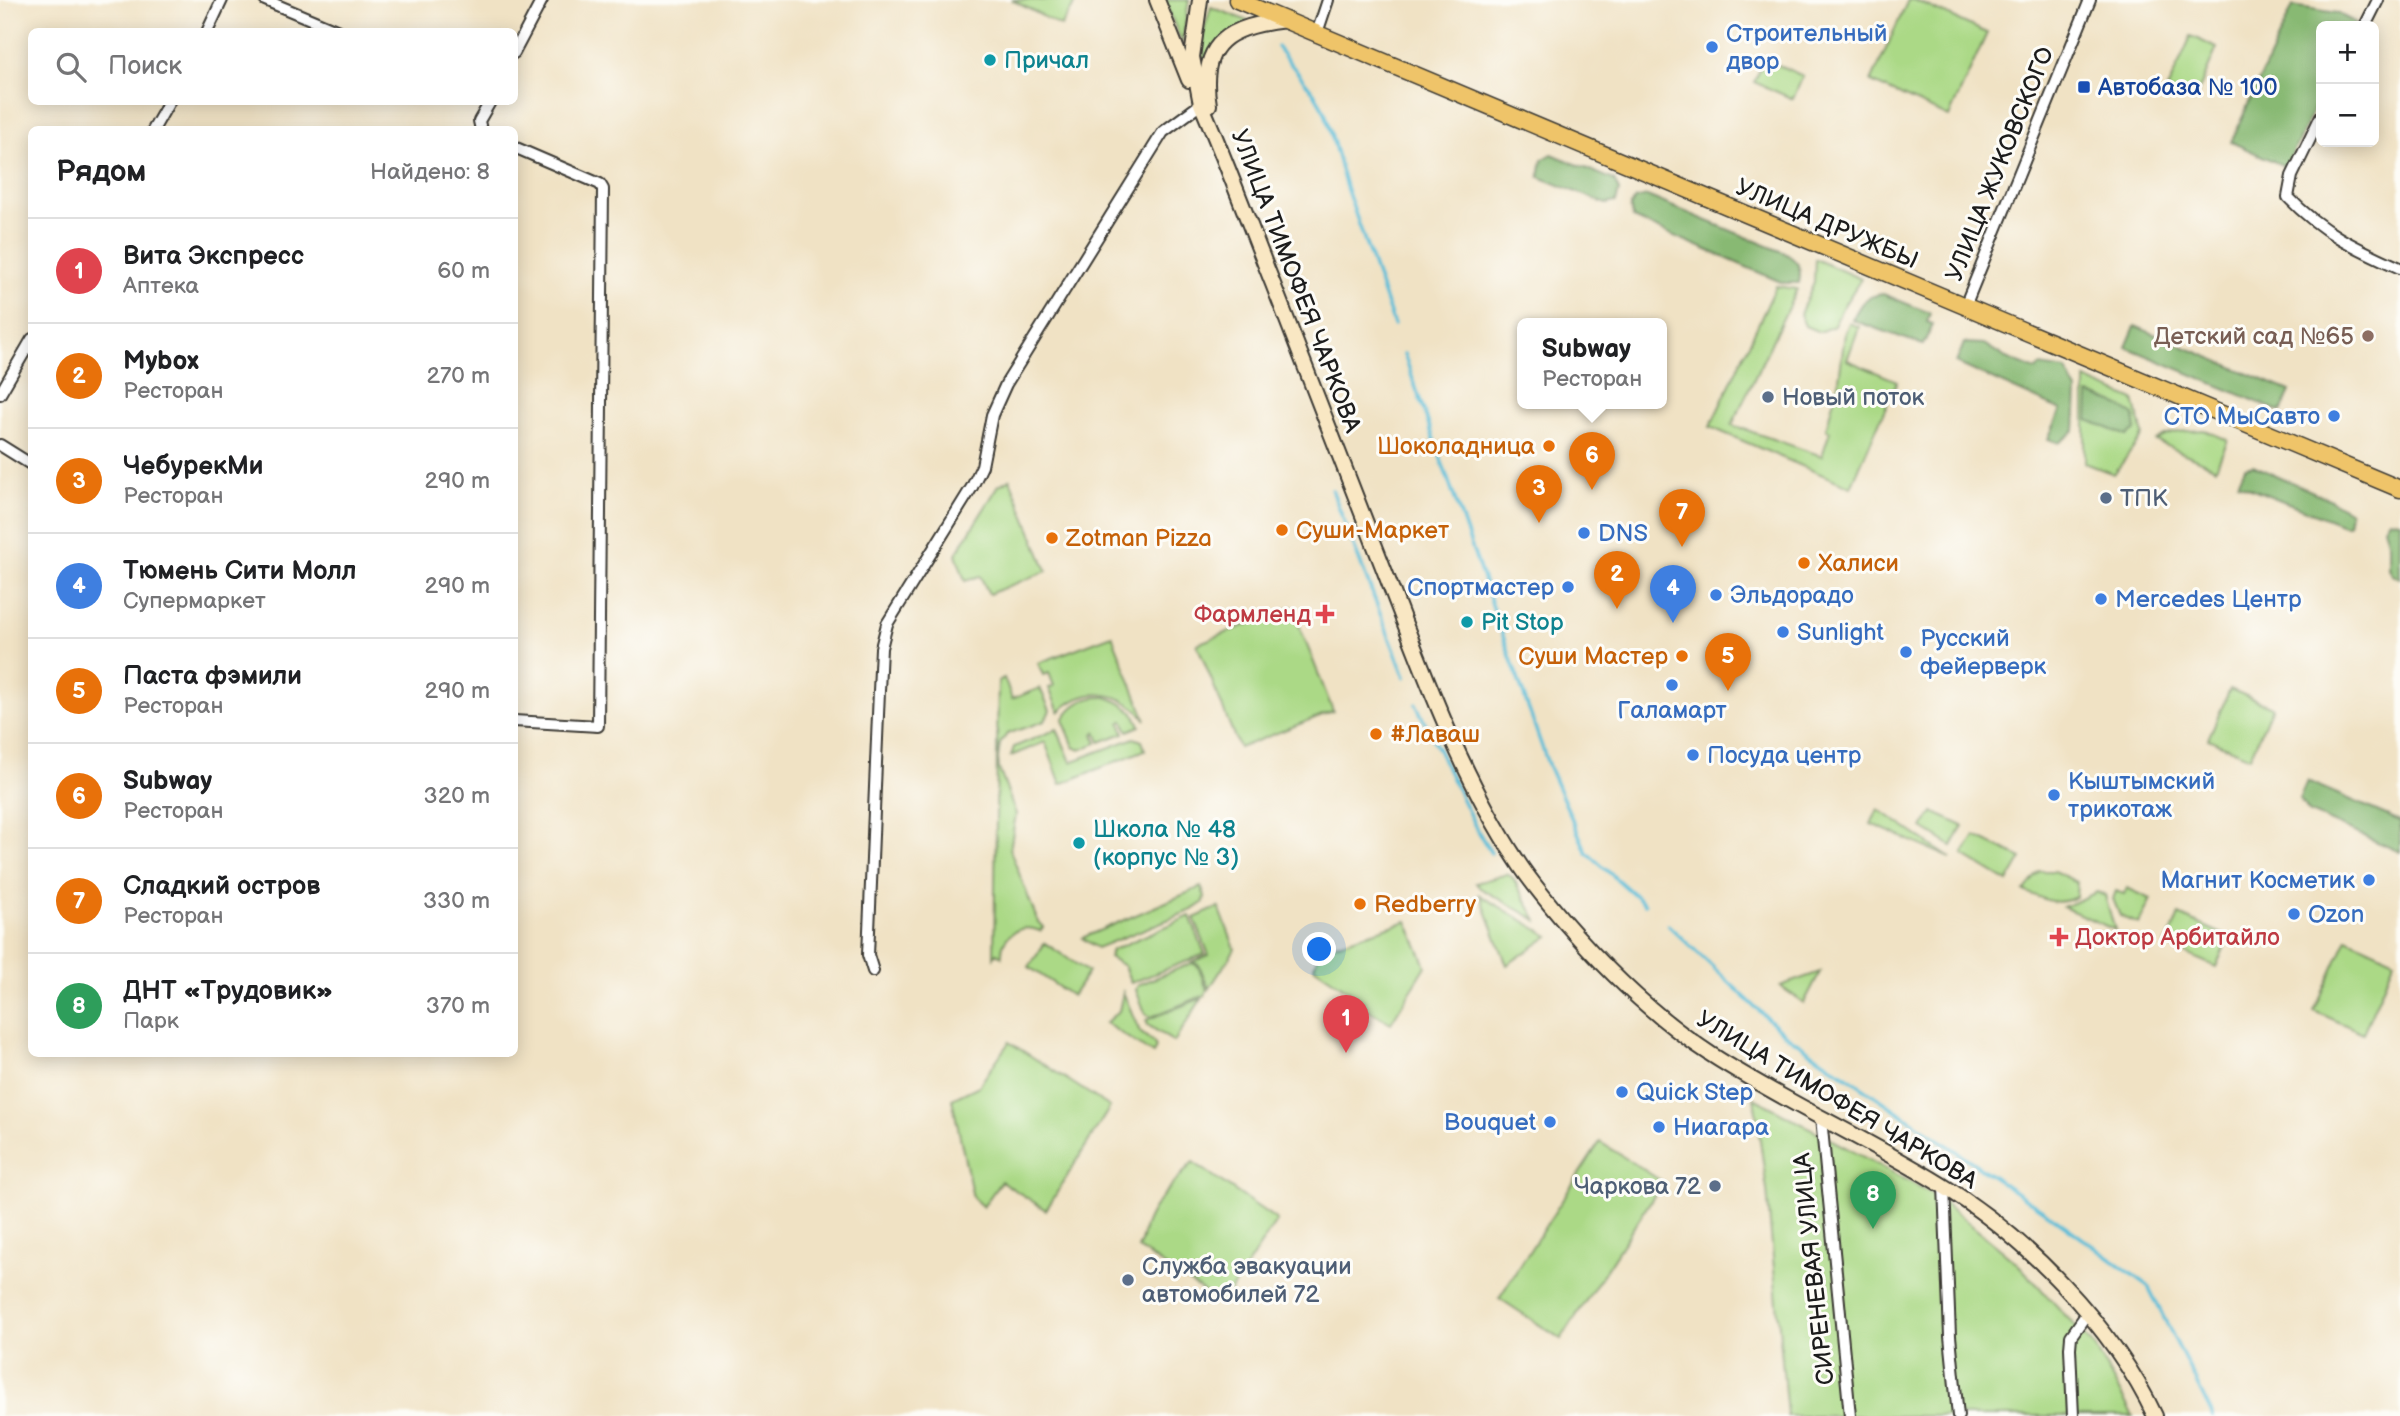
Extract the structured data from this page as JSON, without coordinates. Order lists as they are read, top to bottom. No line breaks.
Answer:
{"streets":{"main road":["УЛИЦА ДРУЖБЫ","УЛИЦА ТИМОФЕЯ ЧАРКОВА"],"street":["УЛИЦА ЖУКОВСКОГО","СИРЕНЕВАЯ УЛИЦА"]},"crossings":[["УЛИЦА ЖУКОВСКОГО","УЛИЦА ДРУЖБЫ"],["УЛИЦА ТИМОФЕЯ ЧАРКОВА","СИРЕНЕВАЯ УЛИЦА"]],"places":{"other":["Строительный двор","Причал","Детский сад №65","Новый поток","СТО МыСавто","Шоколадница","ТПК","Суши-Маркет","DNS","Zotman Pizza","Халиси","Спортмастер","Эльдорадо","Mercedes Центр","Pit Stop","Sunlight","Русский фейерверк","Суши Мастер","Галамарт","#Лаваш","Посуда центр","Кыштымский трикотаж","Школа № 48 (корпус № 3)","Магнит Косметик","Redberry","Ozon","Quick Step","Bouquet","Ниагара","Чаркова 72","Служба эвакуации автомобилей 72"],"transit":["Автобаза № 100"],"health":["Фармленд","Доктор Арбитайло"]},"page":{"map_buttons":["+","−"],"search":"Поиск","heading":["Рядом","Найдено: 8"],"list":[{"mark":"1","name":"Вита Экспресс","note":"Аптека","value":"60 m"},{"mark":"2","name":"Mybox","note":"Ресторан","value":"270 m"},{"mark":"3","name":"ЧебурекМи","note":"Ресторан","value":"290 m"},{"mark":"4","name":"Тюмень Сити Молл","note":"Супермаркет","value":"290 m"},{"mark":"5","name":"Паста фэмили","note":"Ресторан","value":"290 m"},{"mark":"6","name":"Subway","note":"Ресторан","value":"320 m"},{"mark":"7","name":"Сладкий остров","note":"Ресторан","value":"330 m"},{"mark":"8","name":"ДНТ «Трудовик»","note":"Парк","value":"370 m"}],"popup":["Subway","Ресторан"],"pins":["6","3","7","2","4","5","1","8"]}}
